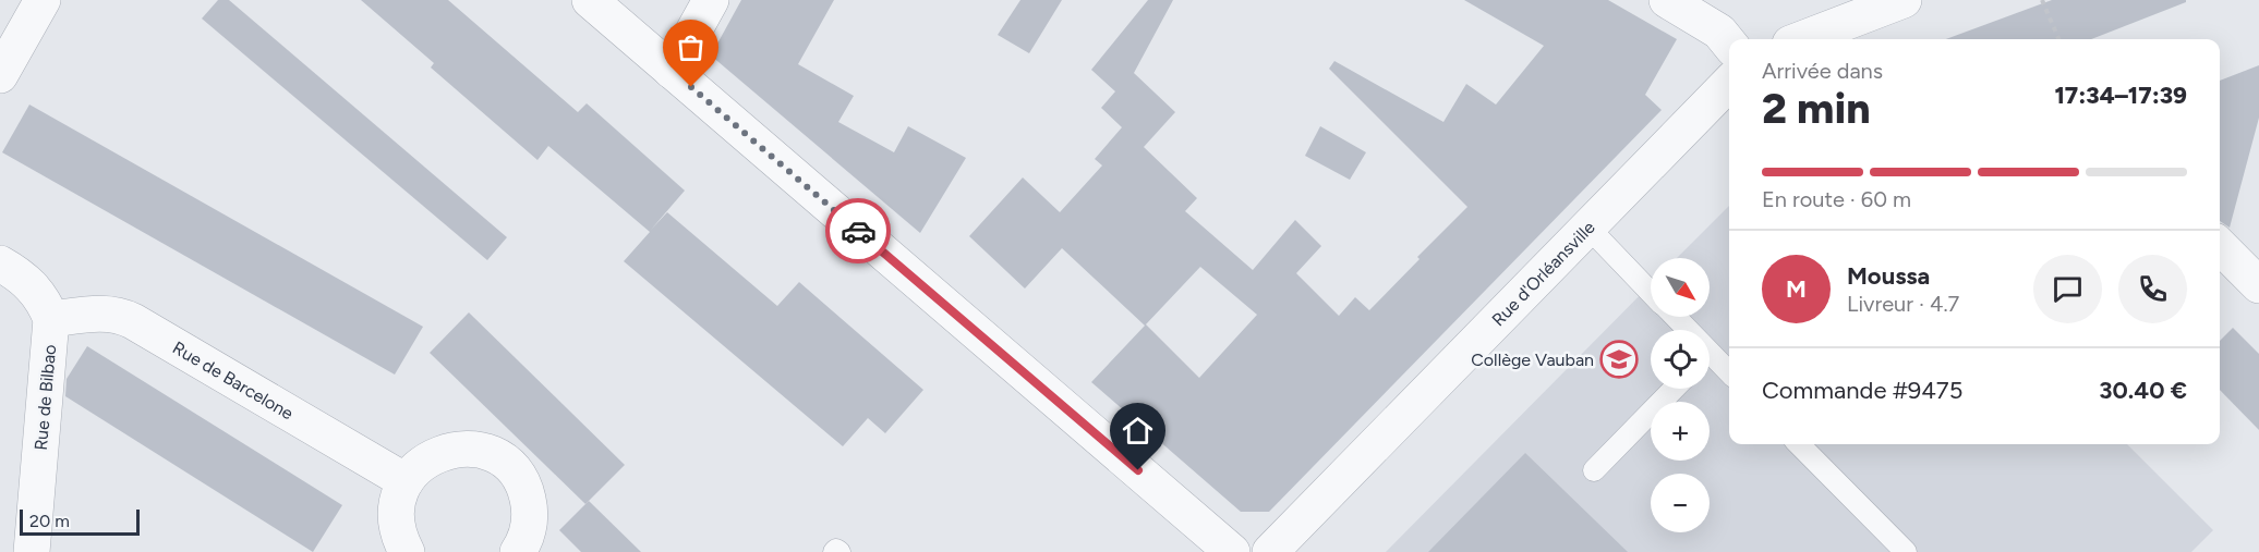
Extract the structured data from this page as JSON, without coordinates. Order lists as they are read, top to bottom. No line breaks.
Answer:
{"streets":{"street":["Rue d'Orléansville","Rue de Barcelone","Rue de Bilbao"]},"crossings":[["Rue de Barcelone","Rue de Bilbao"]],"places":{"school or university":["Collège Vauban"]},"scale_bar":"20 m","north":"bottom right","page":{"heading":["2 min","Arrivée dans","17:34–17:39"],"panel":["Moussa","Livreur · 4.7","Commande #9475","30.40 €"],"bar":"En route · 60 m","round":"M","map_buttons":["+","−"],"scale":"20 m"}}
